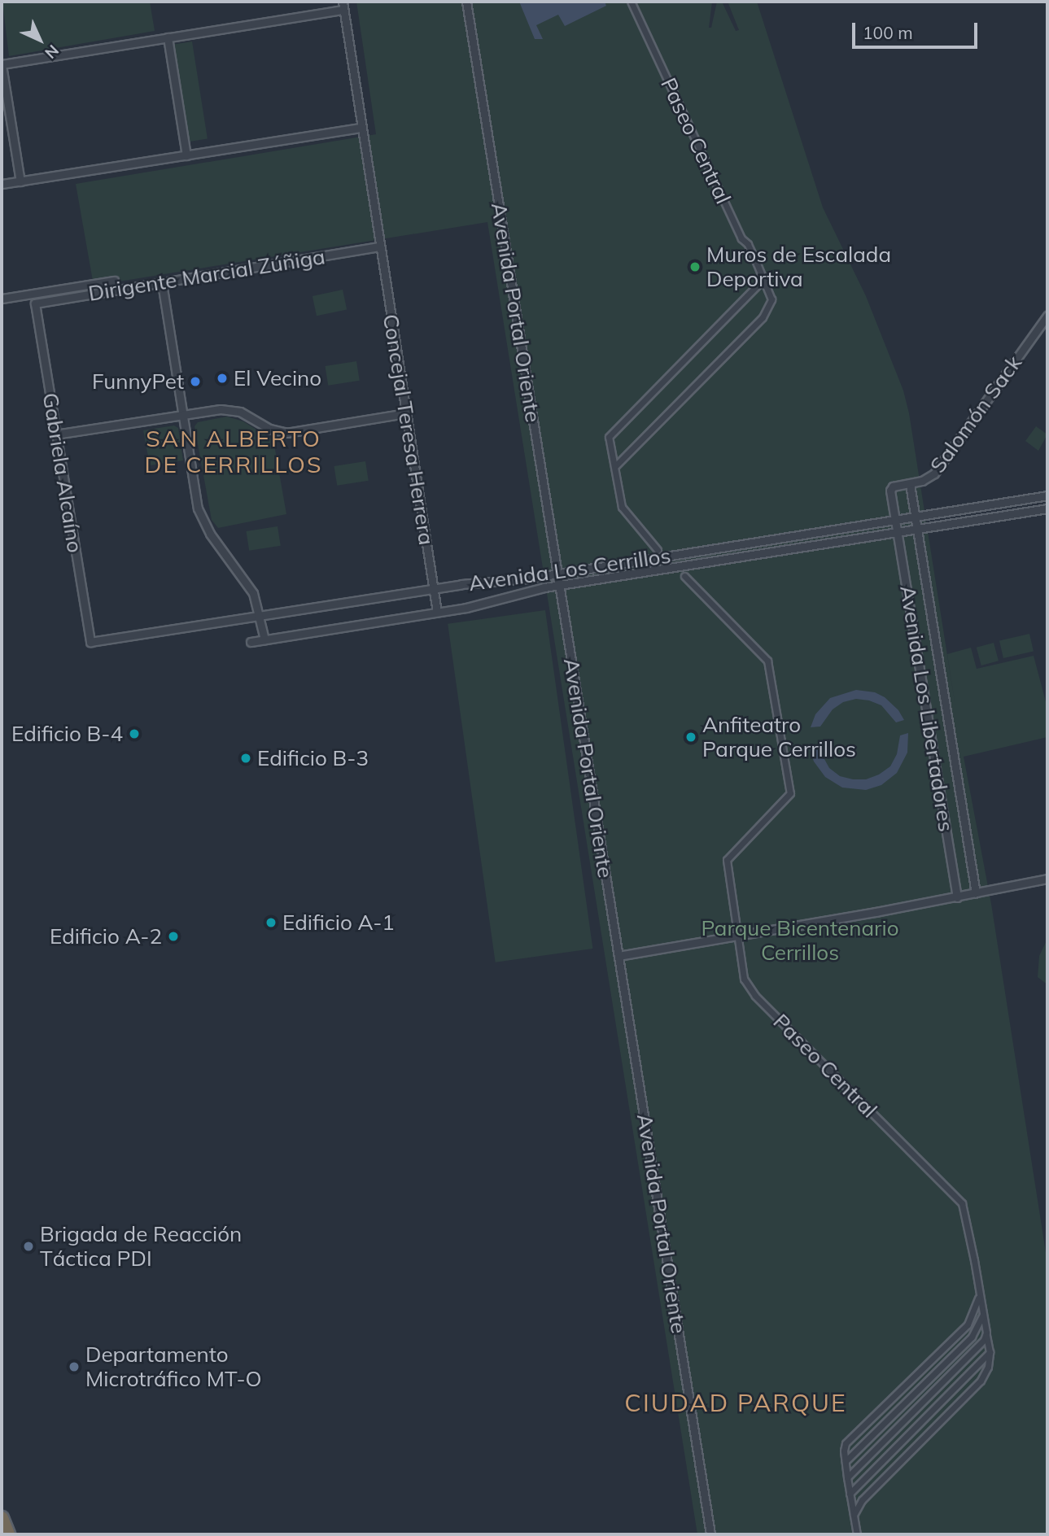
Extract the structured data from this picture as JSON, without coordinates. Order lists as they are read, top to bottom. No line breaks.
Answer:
{"streets":{"street":["Paseo Central","Dirigente Marcial Zúñiga","Avenida Portal Oriente","Salomón Sack","Concejal Teresa Herrera","Gabriela Alcaíno","Avenida Los Cerrillos","Avenida Los Libertadores"]},"crossings":[["Dirigente Marcial Zúñiga","Concejal Teresa Herrera"],["Dirigente Marcial Zúñiga","Gabriela Alcaíno"],["Avenida Portal Oriente","Avenida Los Cerrillos"],["Salomón Sack","Avenida Los Libertadores"],["Concejal Teresa Herrera","Avenida Los Cerrillos"],["Gabriela Alcaíno","Avenida Los Cerrillos"],["Avenida Los Cerrillos","Avenida Los Libertadores"]],"districts":["SAN ALBERTO DE CERRILLOS","CIUDAD PARQUE"],"parks":["Parque Bicentenario Cerrillos"],"places":["Muros de Escalada Deportiva","El Vecino","FunnyPet","Edificio B-4","Anfiteatro Parque Cerrillos","Edificio B-3","Edificio A-1","Edificio A-2","Brigada de Reacción Táctica PDI","Departamento Microtráfico MT-O"],"scale_bar":"100 m","north":"bottom right"}
